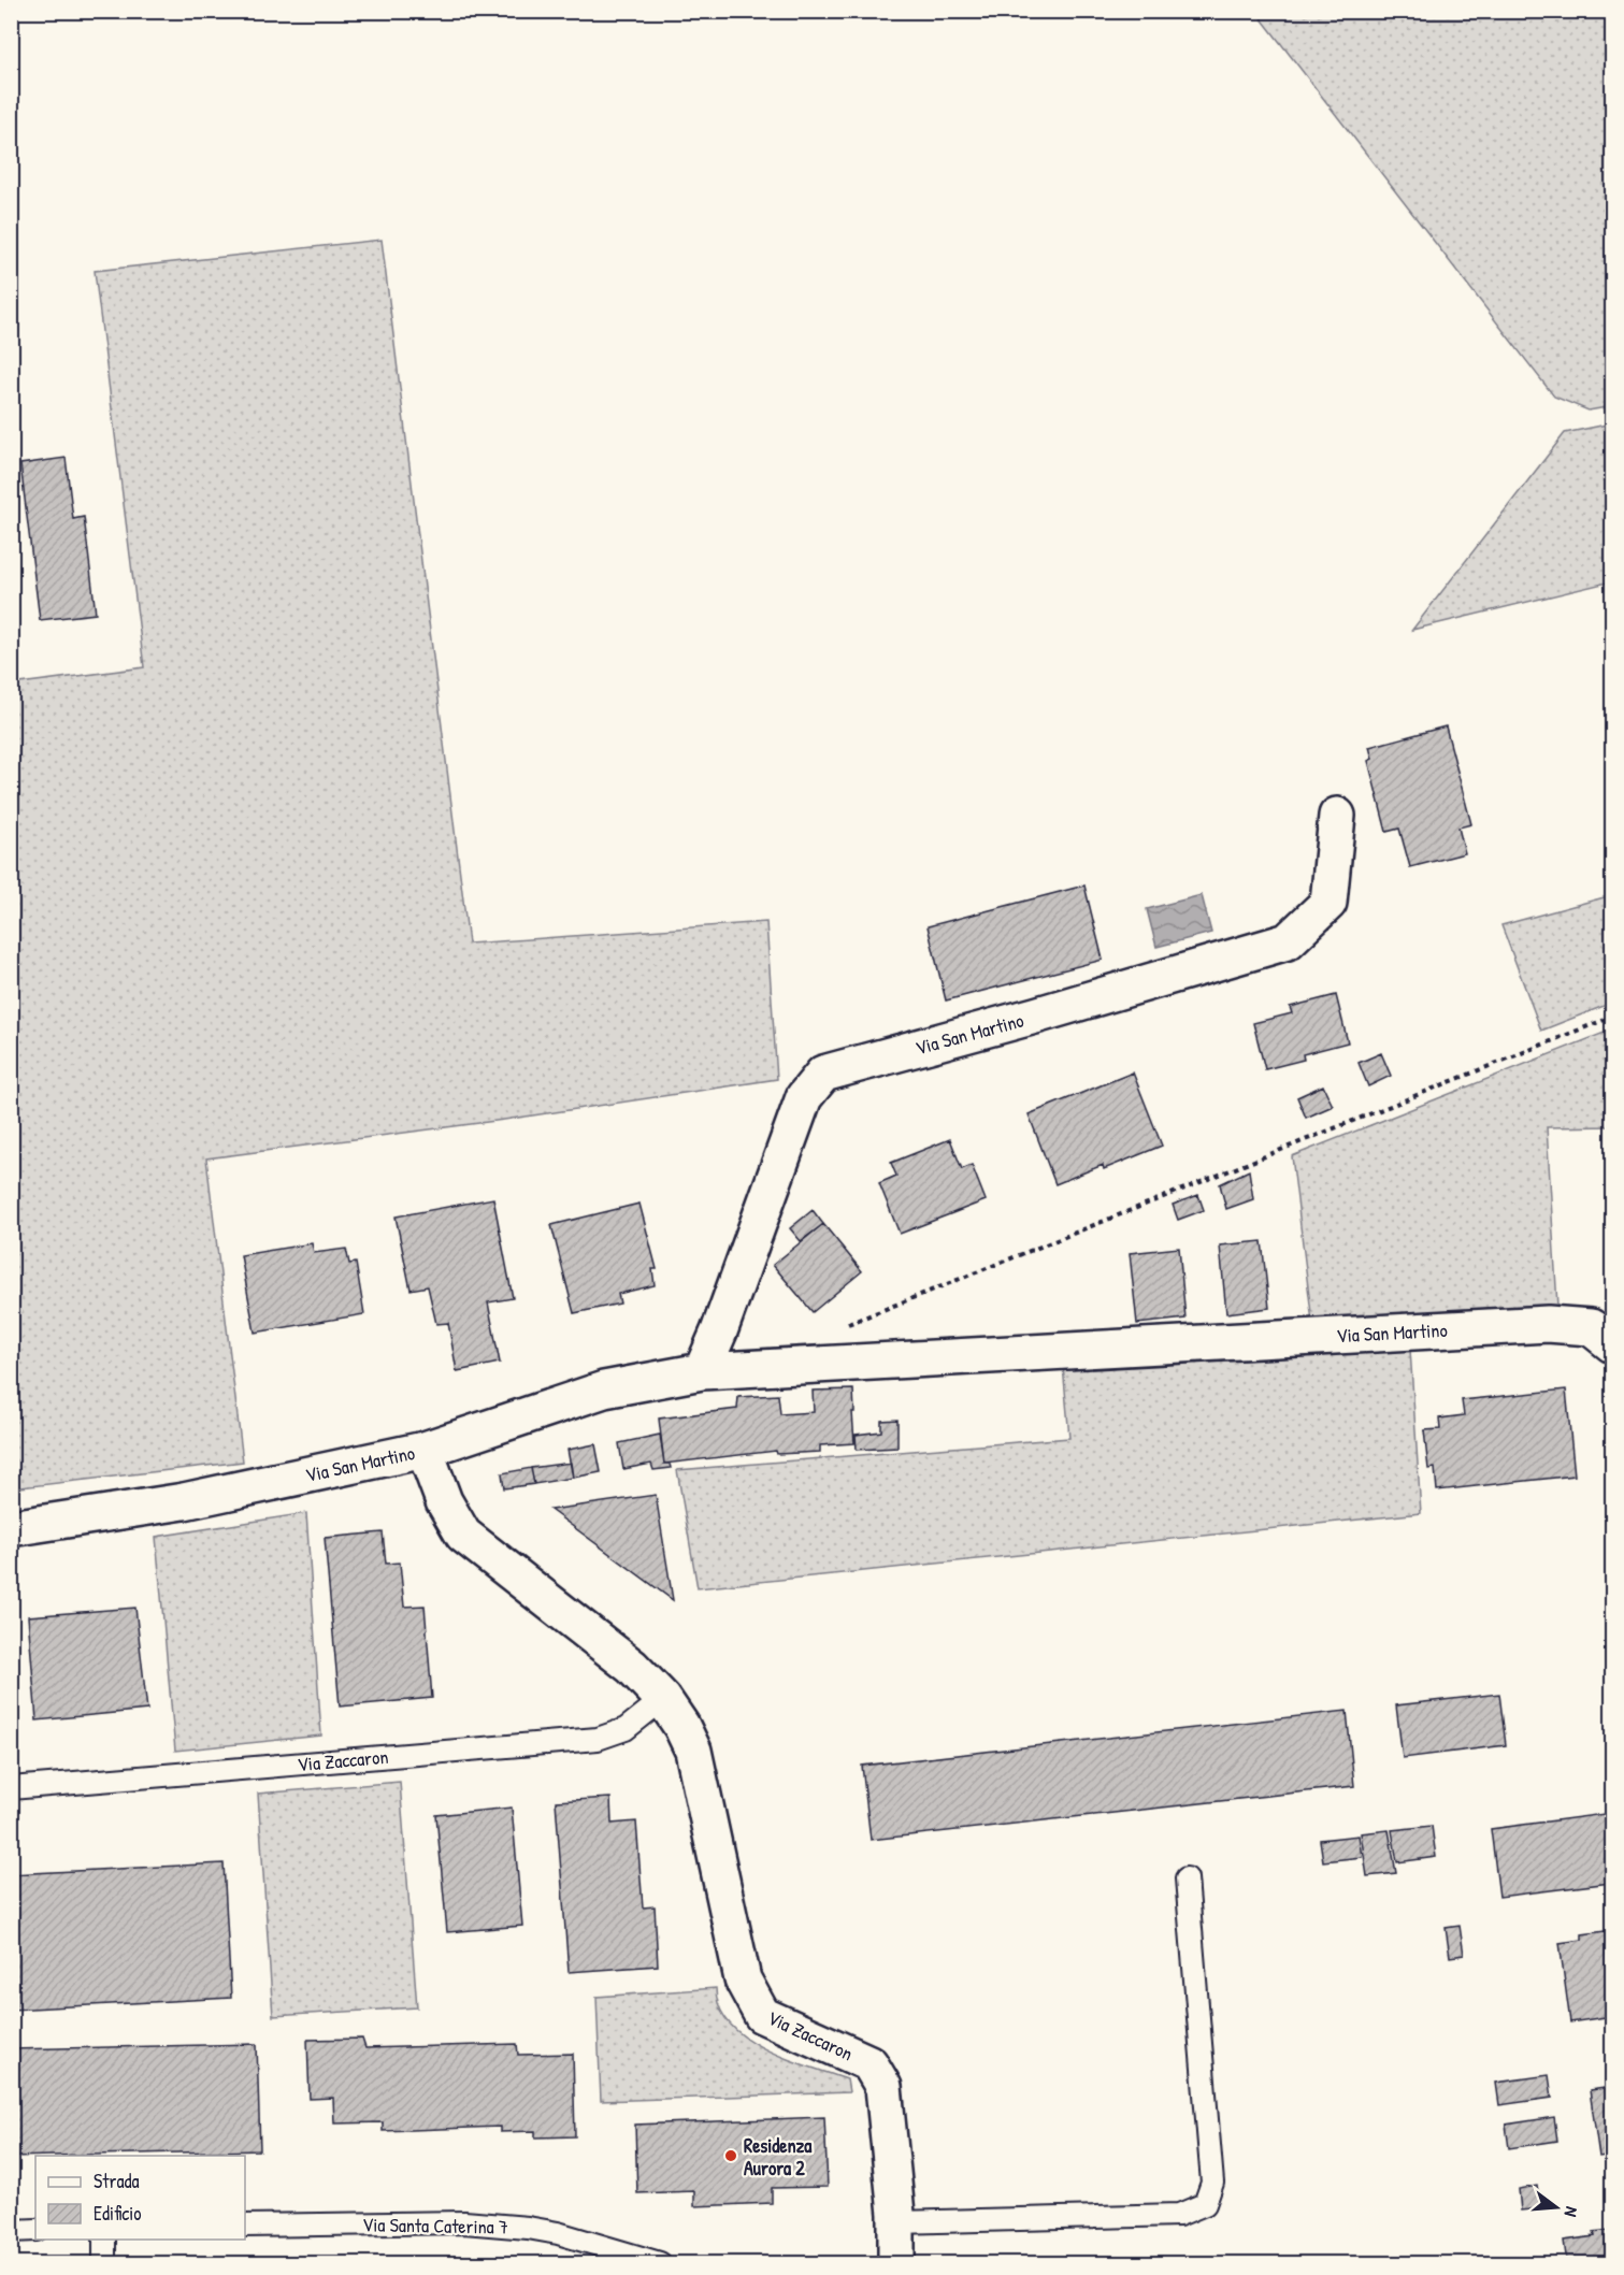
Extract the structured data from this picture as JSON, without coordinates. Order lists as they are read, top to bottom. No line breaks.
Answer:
{"streets":{"street":["Via San Martino","Via Zaccaron"],"lane":["Via Santa Caterina 7"]},"crossings":[["Via San Martino","Via Zaccaron"]],"places":["Residenza Aurora 2"],"legend":["Strada","Edificio"],"north":"right"}
